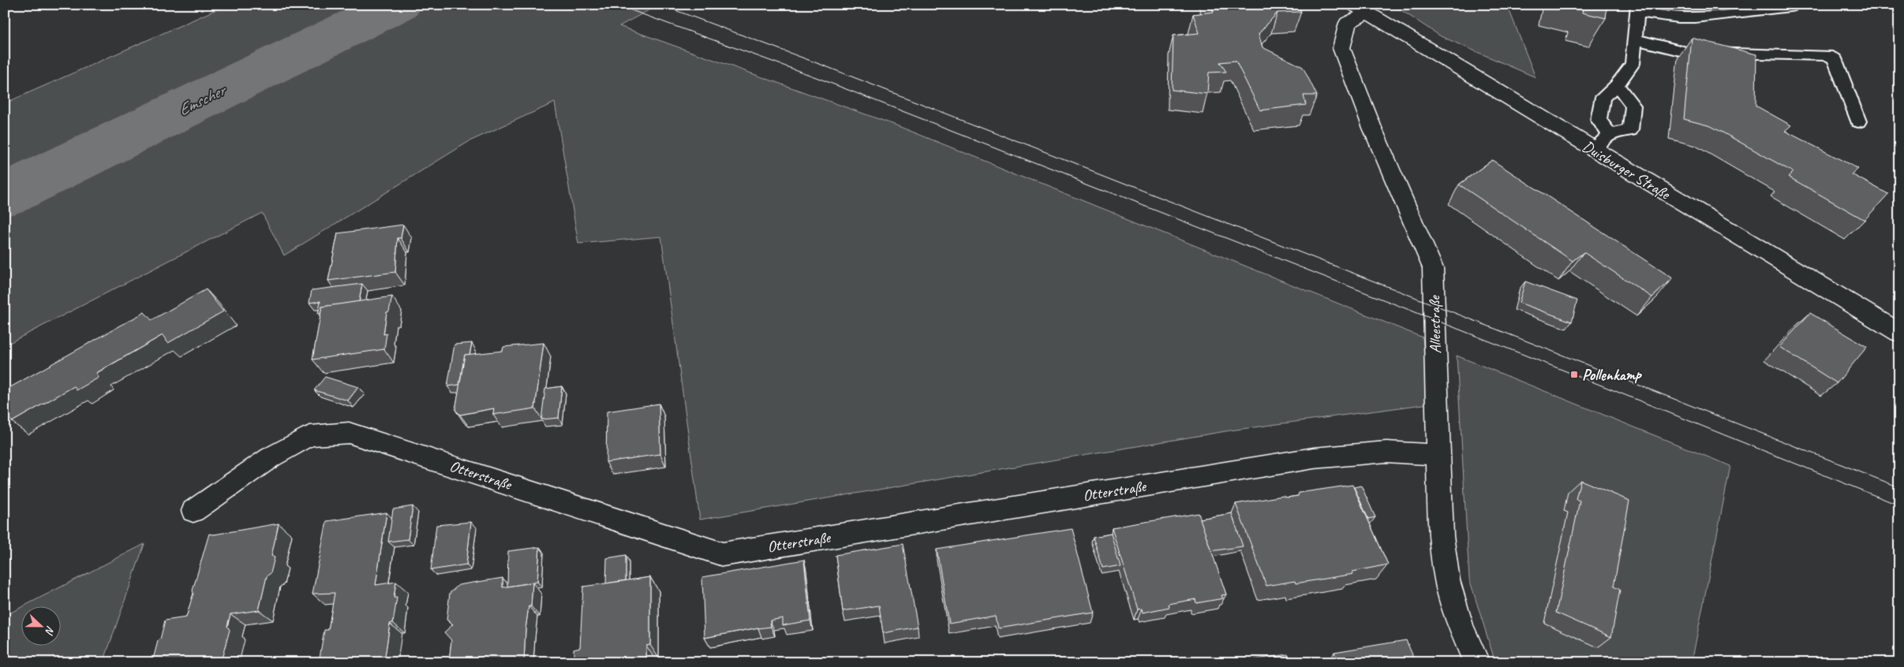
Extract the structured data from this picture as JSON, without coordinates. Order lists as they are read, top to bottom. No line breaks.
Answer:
{"streets":{"street":["Duisburger Straße","Alleestraße","Otterstraße"]},"crossings":[["Duisburger Straße","Alleestraße"],["Alleestraße","Otterstraße"]],"water":["Emscher"],"places":{"transit":["Pollenkamp"]},"north":"right"}
